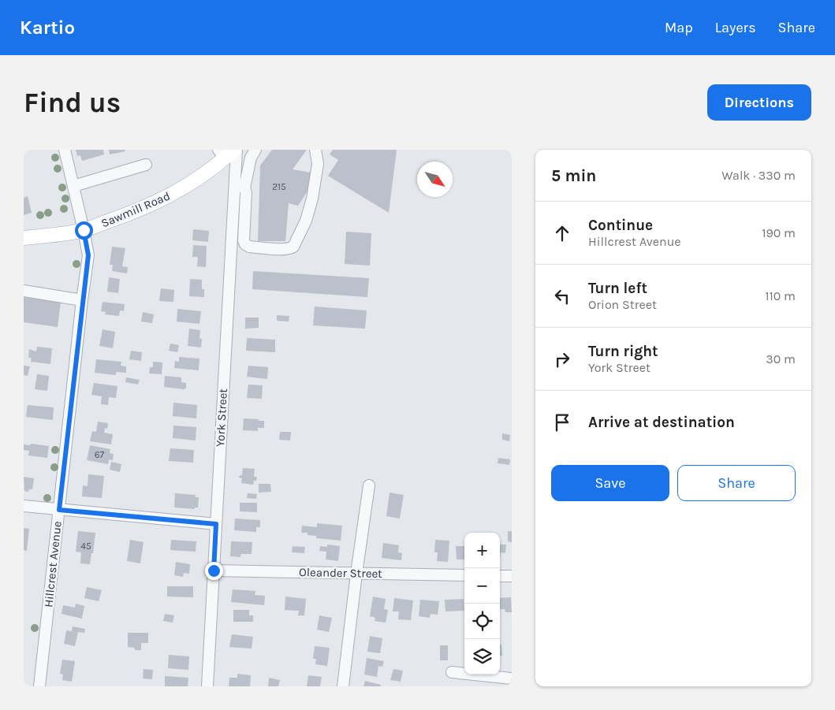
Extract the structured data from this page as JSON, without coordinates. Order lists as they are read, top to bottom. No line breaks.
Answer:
{"streets":{"main road":["Sawmill Road"],"street":["York Street","Hillcrest Avenue","Oleander Street"]},"crossings":[["Sawmill Road","York Street"],["Sawmill Road","Hillcrest Avenue"],["York Street","Oleander Street"]],"house_numbers":["215","67","45"],"north":"bottom right","page":{"header":"Kartio","nav":["Map","Layers","Share"],"buttons":["Directions",["Save","Share"]],"title":"Find us","heading":["5 min","Walk · 330 m"],"list":[["Continue","Hillcrest Avenue","190 m"],["Turn left","Orion Street","110 m"],["Turn right","York Street","30 m"],"Arrive at destination"],"map_buttons":["+","−"]}}
